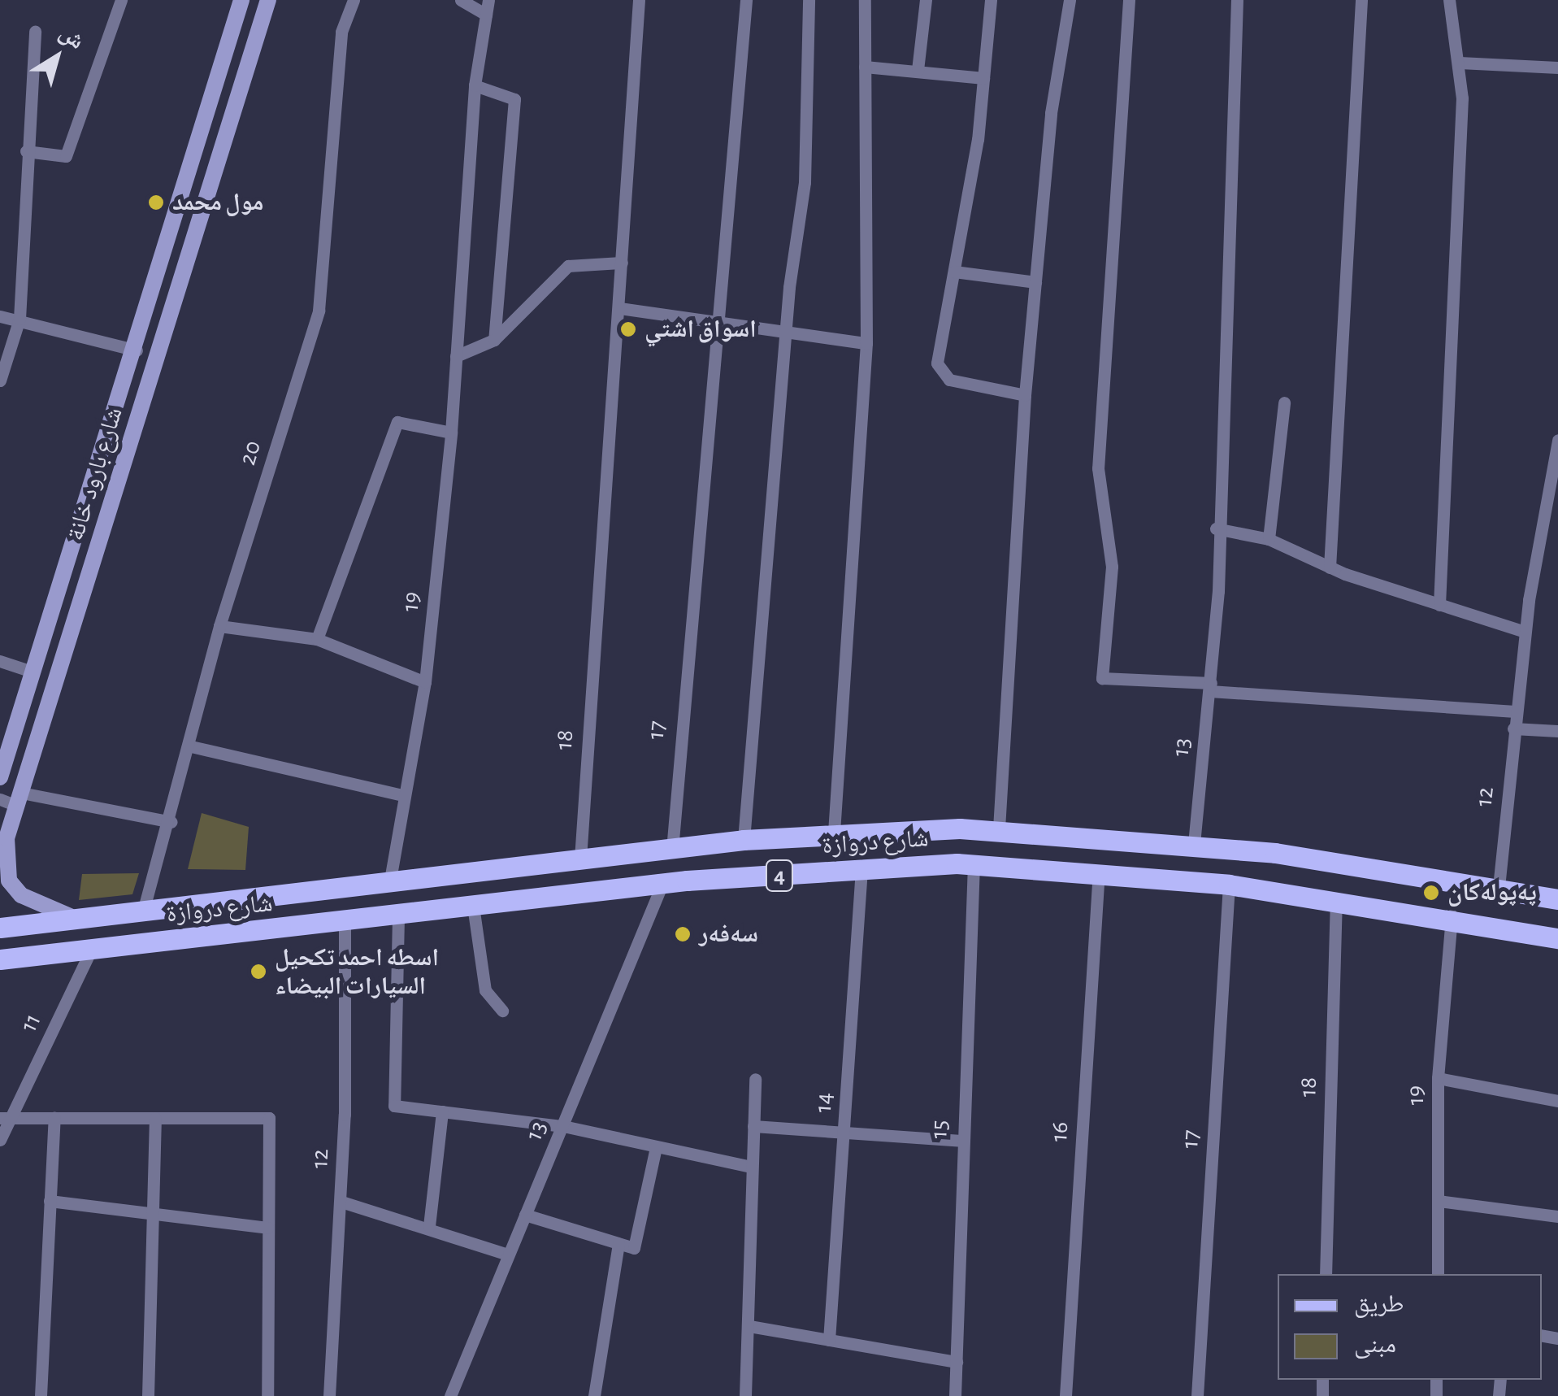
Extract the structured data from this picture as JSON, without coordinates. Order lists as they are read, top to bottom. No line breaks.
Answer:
{"streets":{"main road":["شارع بارود خانة","شارع دروازة","4"],"street":["20","19","17","18","13","12","11","14","15","16"]},"crossings":[["20","شارع دروازة"],["شارع بارود خانة","شارع دروازة"],["19","شارع دروازة"],["17","شارع دروازة"],["18","شارع دروازة"],["13","شارع دروازة"],["12","شارع دروازة"],["شارع دروازة","11"],["شارع دروازة","14"],["شارع دروازة","15"],["شارع دروازة","16"]],"places":["مول محمد","اسواق اشتي","پەپولەکان","سەفەر","اسطه احمد تكحيل السيارات البيضاء"],"legend":["طريق","مبنى"],"north":"top right"}
